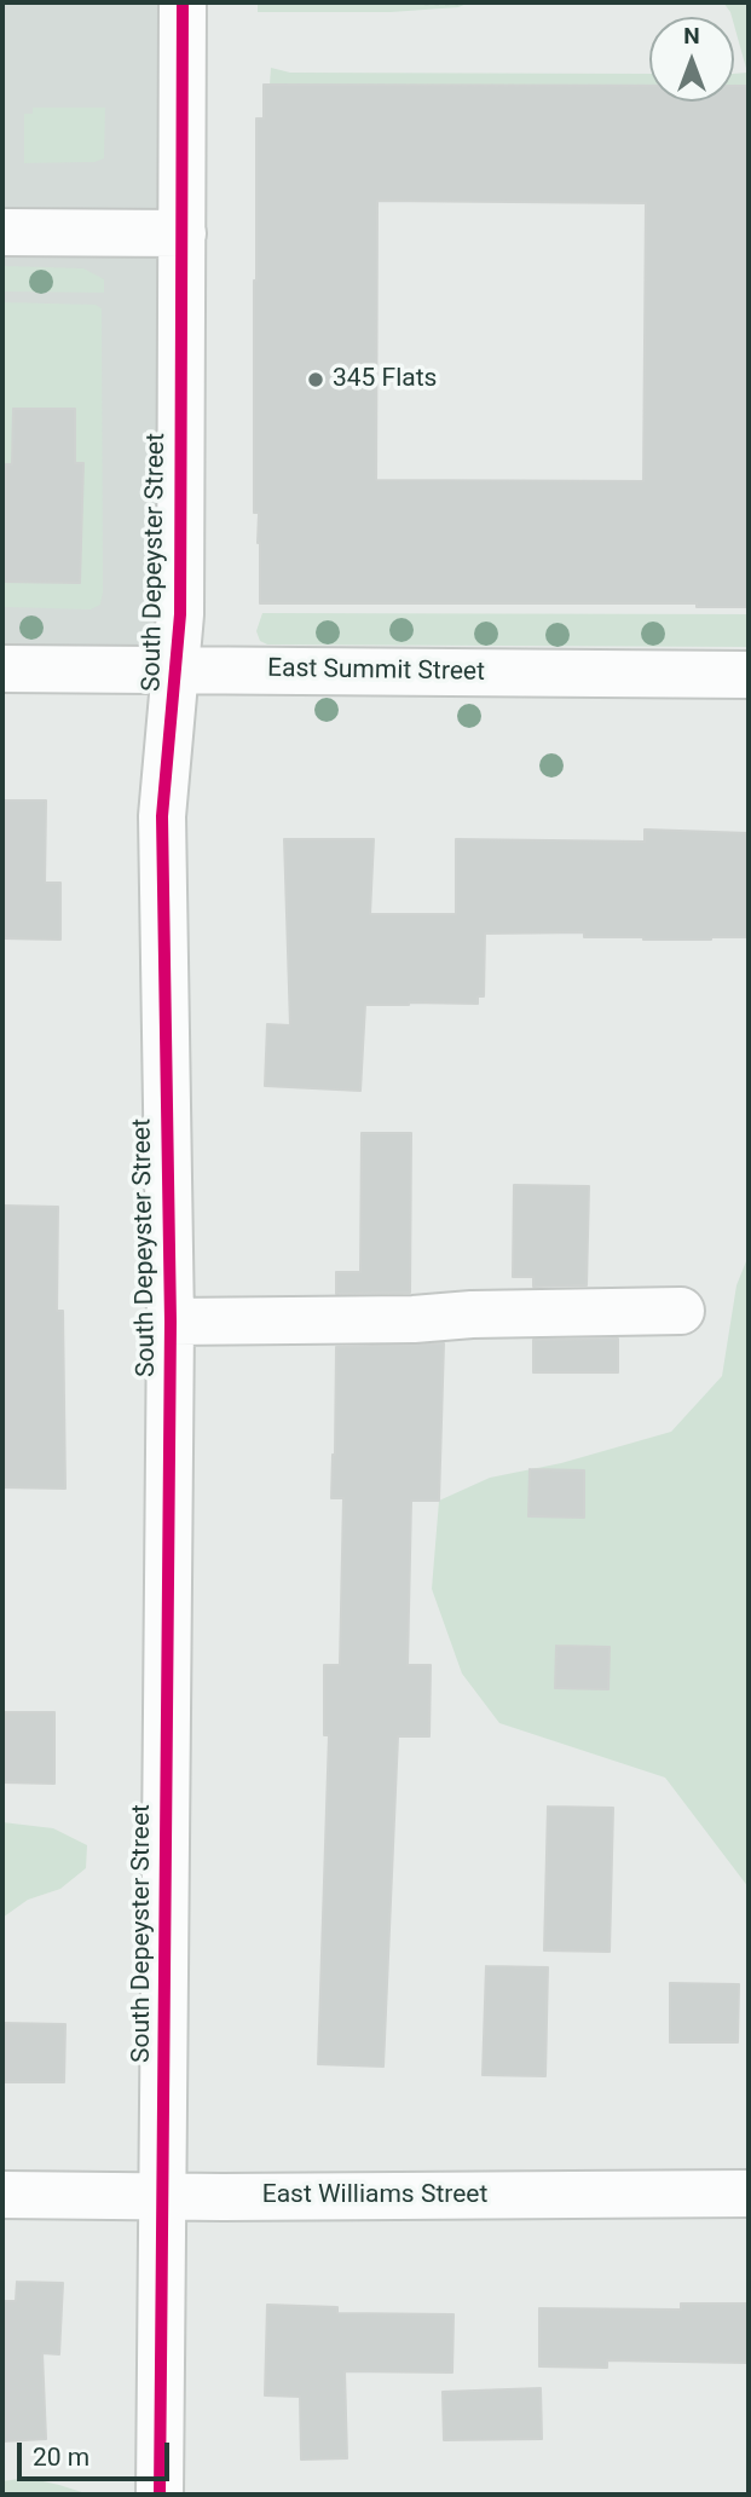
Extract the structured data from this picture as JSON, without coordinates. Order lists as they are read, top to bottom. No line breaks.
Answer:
{"streets":{"street":["South Depeyster Street","East Summit Street","East Williams Street"]},"crossings":[["South Depeyster Street","East Summit Street"],["South Depeyster Street","East Williams Street"]],"places":["345 Flats"],"scale_bar":"20 m","north":"top"}
